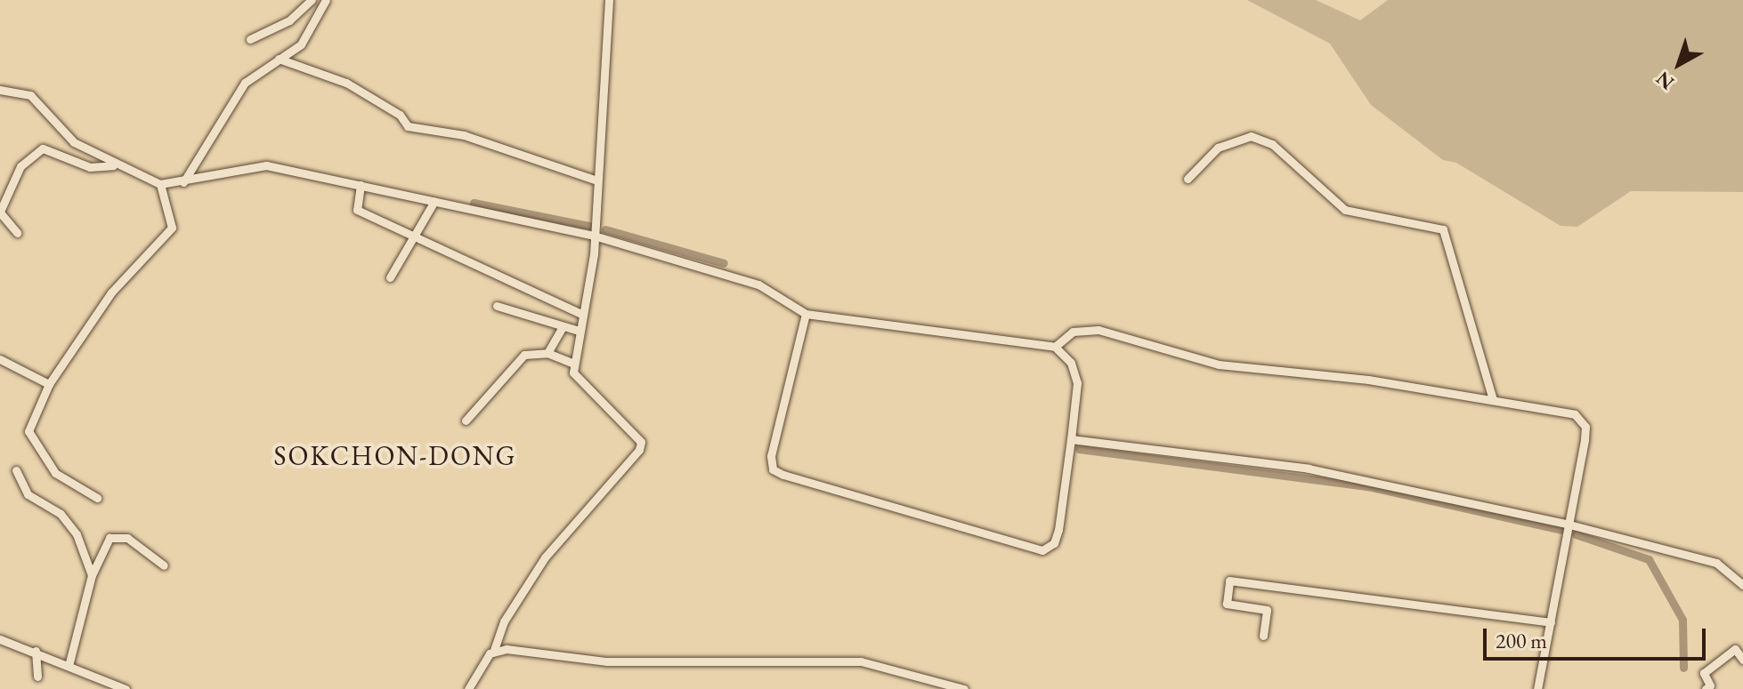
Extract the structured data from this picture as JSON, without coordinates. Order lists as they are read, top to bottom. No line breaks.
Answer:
{"districts":["SOKCHON-DONG"],"scale_bar":"200 m","north":"bottom left"}
